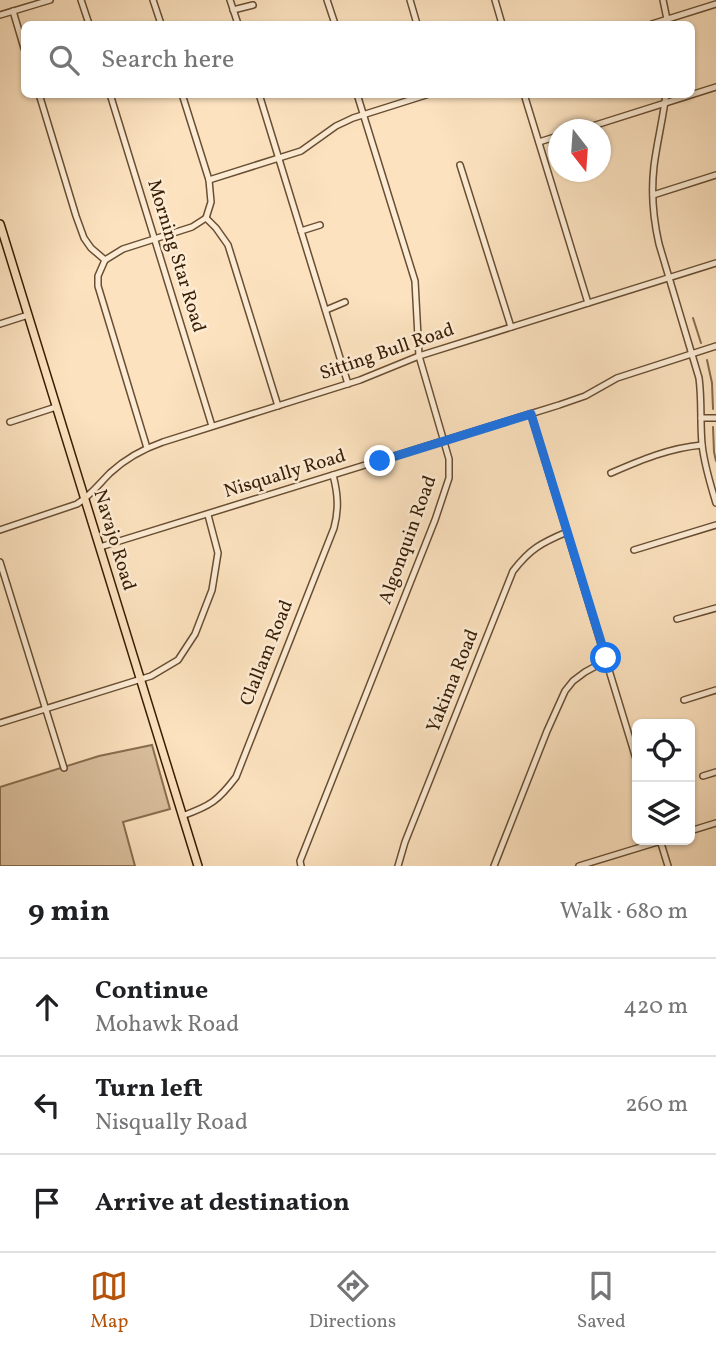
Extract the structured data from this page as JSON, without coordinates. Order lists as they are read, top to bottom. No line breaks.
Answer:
{"streets":{"main road":["Navajo Road"],"street":["Morning Star Road","Sitting Bull Road","Nisqually Road","Algonquin Road","Clallam Road","Yakima Road"]},"crossings":[["Morning Star Road","Sitting Bull Road"],["Sitting Bull Road","Navajo Road"],["Sitting Bull Road","Algonquin Road"],["Nisqually Road","Navajo Road"],["Nisqually Road","Algonquin Road"],["Nisqually Road","Clallam Road"],["Navajo Road","Clallam Road"]],"north":"bottom","page":{"search":"Search here","heading":["9 min","Walk · 680 m"],"list":[["Continue","Mohawk Road","420 m"],["Turn left","Nisqually Road","260 m"],"Arrive at destination"],"nav":["Map","Directions","Saved"]}}
